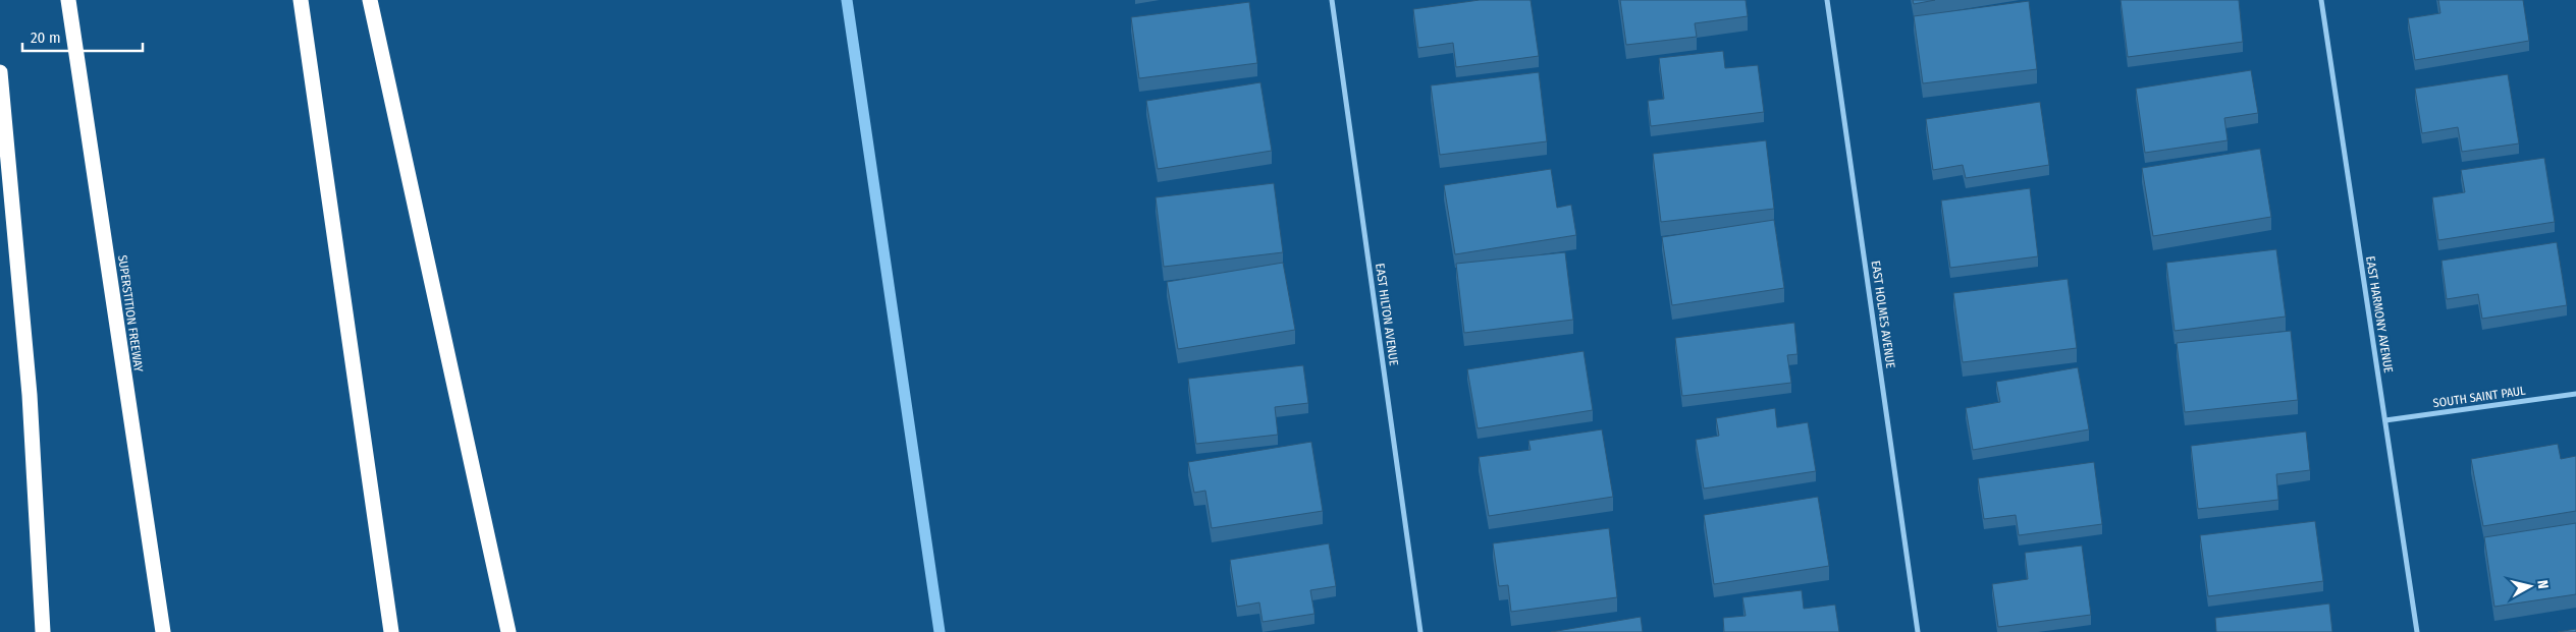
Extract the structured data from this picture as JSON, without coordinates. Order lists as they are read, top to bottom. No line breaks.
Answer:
{"streets":{"highway":["SUPERSTITION FREEWAY"],"street":["EAST HILTON AVENUE","EAST HOLMES AVENUE","EAST HARMONY AVENUE","SOUTH SAINT PAUL"]},"crossings":[["EAST HARMONY AVENUE","SOUTH SAINT PAUL"]],"scale_bar":"20 m","north":"right"}
